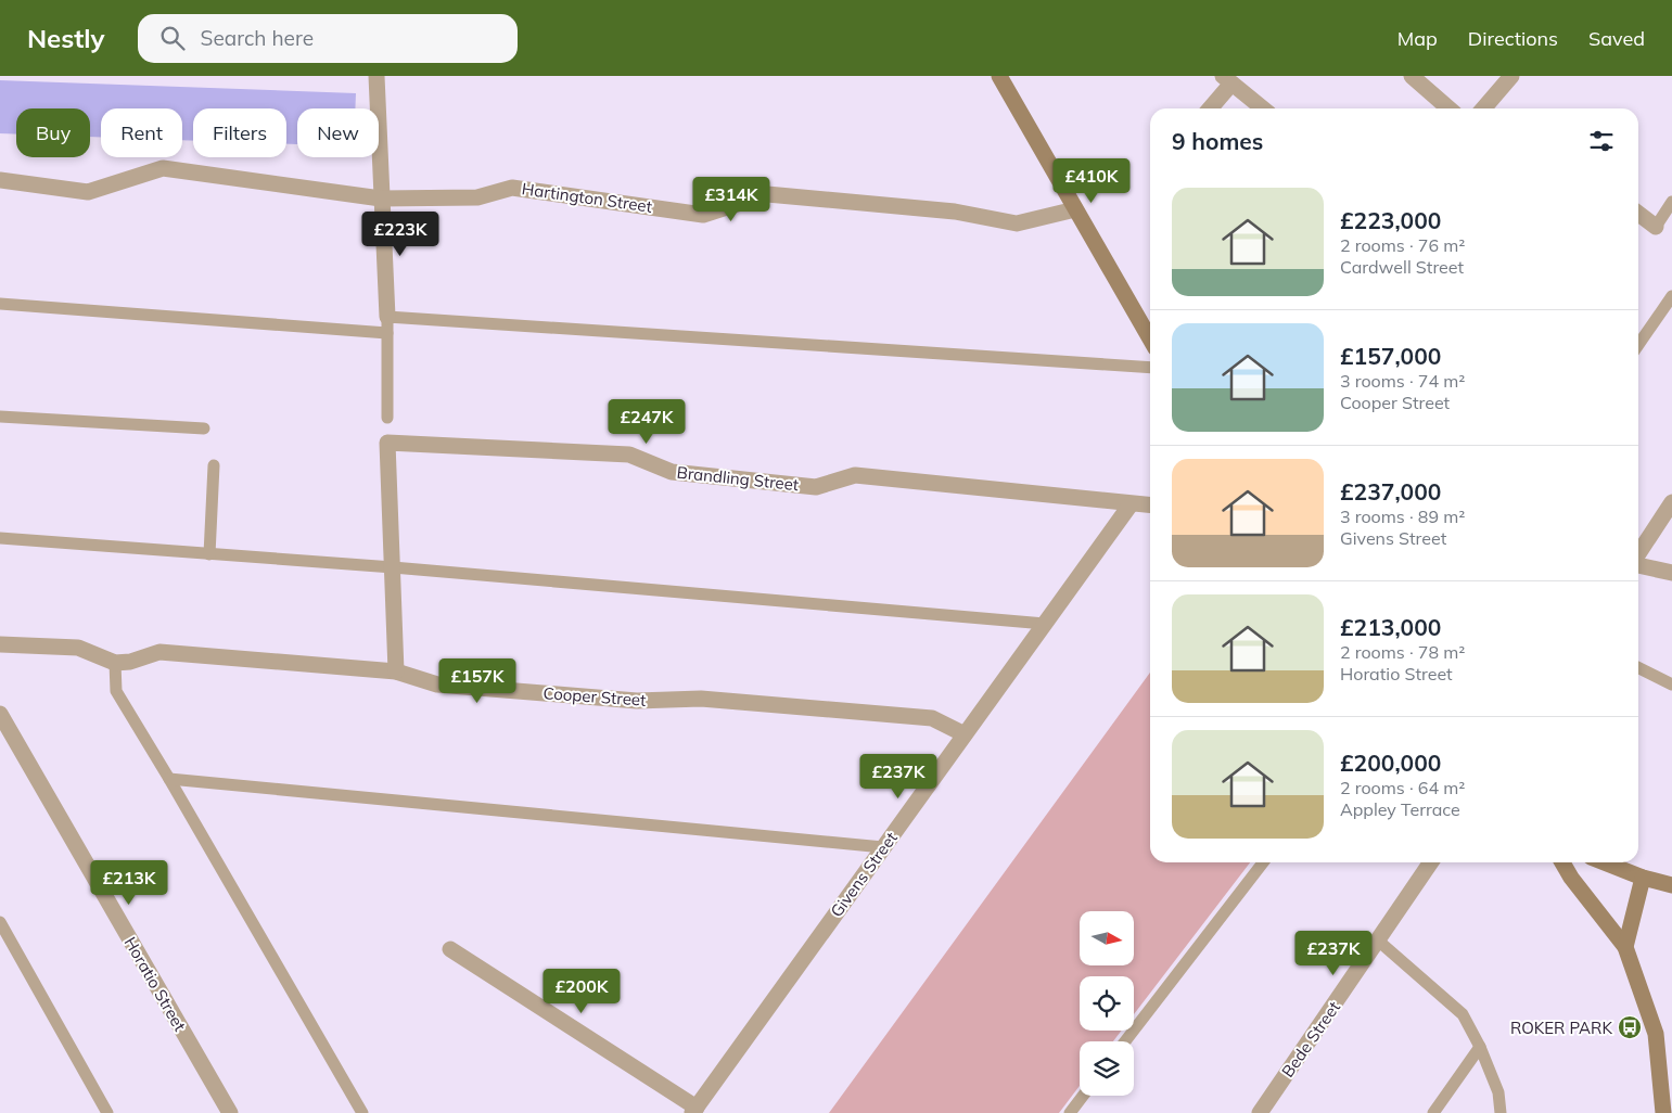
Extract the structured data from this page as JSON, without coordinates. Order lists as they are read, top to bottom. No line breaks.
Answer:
{"streets":{"street":["Hartington Street","Brandling Street","Cooper Street","Givens Street","Horatio Street","Bede Street"]},"crossings":[["Brandling Street","Cooper Street"],["Brandling Street","Givens Street"],["Cooper Street","Givens Street"]],"places":{"bus stop":["ROKER PARK"]},"north":"right","page":{"header":"Nestly","search":"Search here","nav":["Map","Directions","Saved"],"chip":["Buy","Rent","Filters","New"],"heading":"9 homes","price":["£410K","£314K","£223K","£247K","£157K","£237K","£213K","£237K","£200K"],"list":[{"name":"£223,000","note":"2 rooms · 76 m² · Cardwell Street"},{"name":"£157,000","note":"3 rooms · 74 m² · Cooper Street"},{"name":"£237,000","note":"3 rooms · 89 m² · Givens Street"},{"name":"£213,000","note":"2 rooms · 78 m² · Horatio Street"},{"name":"£200,000","note":"2 rooms · 64 m² · Appley Terrace"}]}}
